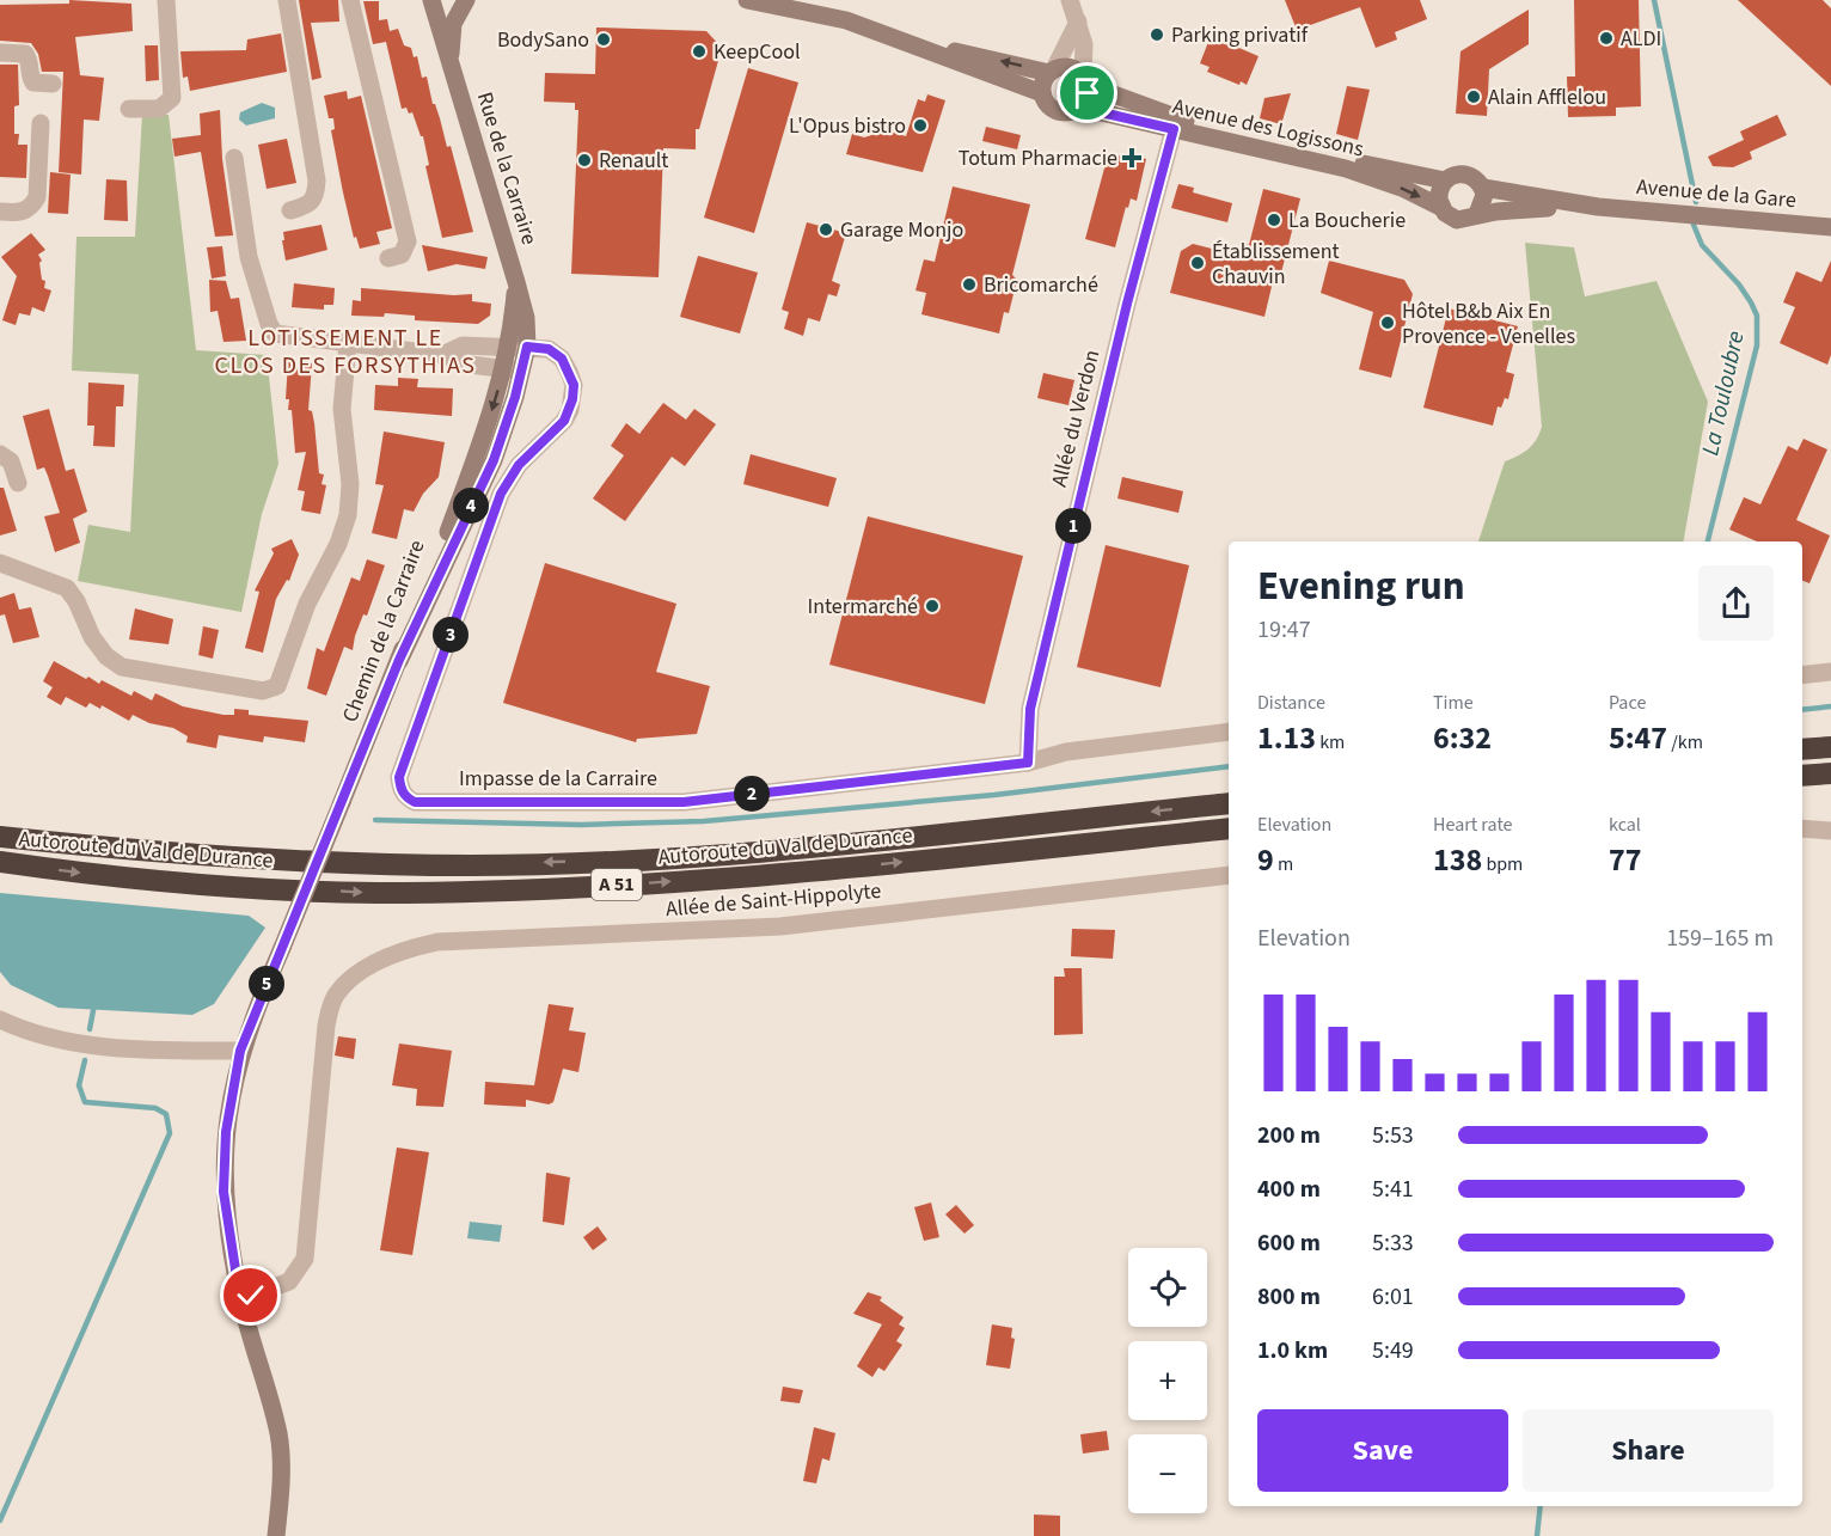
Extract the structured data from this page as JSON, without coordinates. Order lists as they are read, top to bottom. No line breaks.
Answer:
{"streets":{"highway":["Autoroute du Val de Durance","A 51"],"street":["Avenue des Logissons","Rue de la Carraire","Avenue de la Gare","Allée du Verdon","Chemin de la Carraire","Impasse de la Carraire","Allée de Saint-Hippolyte"]},"crossings":[["Avenue des Logissons","Avenue de la Gare"],["Avenue des Logissons","Allée du Verdon"],["Rue de la Carraire","Chemin de la Carraire"],["Rue de la Carraire","Impasse de la Carraire"],["Allée du Verdon","Impasse de la Carraire"]],"districts":["LOTISSEMENT LE CLOS DES FORSYTHIAS"],"water":["La Touloubre"],"places":{"other":["Parking privatif","ALDI","BodySano","KeepCool","Alain Afflelou","L'Opus bistro","Renault","La Boucherie","Garage Monjo","Établissement Chauvin","Bricomarché","Hôtel B&b Aix En Provence - Venelles","Intermarché"],"health":["Totum Pharmacie"]},"page":{"pins":["4","1","3","2","5"],"heading":["Evening run","19:47"],"stats":[["Distance","1.13 km"],["Time","6:32"],["Pace","5:47 /km"],["Elevation","9 m"],["Heart rate","138 bpm"],["kcal","77"]],"chart":["Elevation","159–165 m"],"list":[{"name":"200 m","note":"5:53"},{"name":"400 m","note":"5:41"},{"name":"600 m","note":"5:33"},{"name":"800 m","note":"6:01"},{"name":"1.0 km","note":"5:49"}],"map_buttons":["+","−"],"buttons":["Save","Share"]}}
